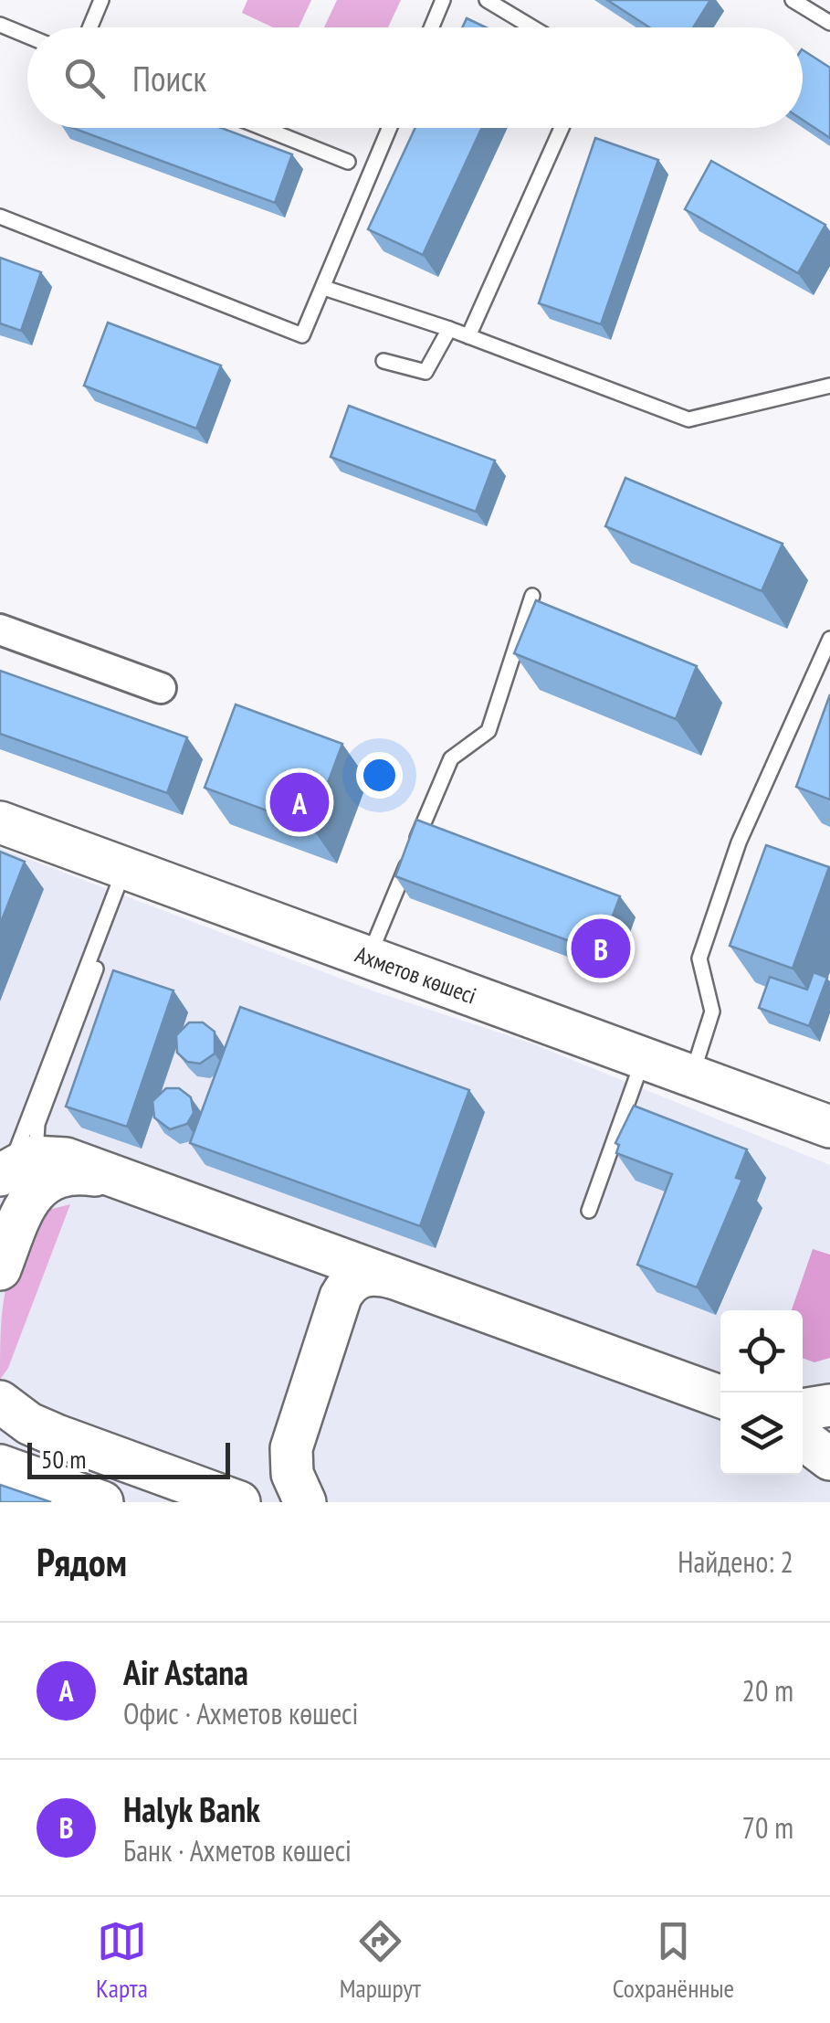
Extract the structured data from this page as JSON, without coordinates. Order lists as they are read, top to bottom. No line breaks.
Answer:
{"streets":{"street":["Ахметов көшесі"]},"scale_bar":"50 m","page":{"search":"Поиск","pins":["A","B"],"scale":"50 m","heading":["Рядом","Найдено: 2"],"list":[{"mark":"A","name":"Air Astana","note":"Офис · Ахметов көшесі","value":"20 m"},{"mark":"B","name":"Halyk Bank","note":"Банк · Ахметов көшесі","value":"70 m"}],"nav":["Карта","Маршрут","Сохранённые"]}}
